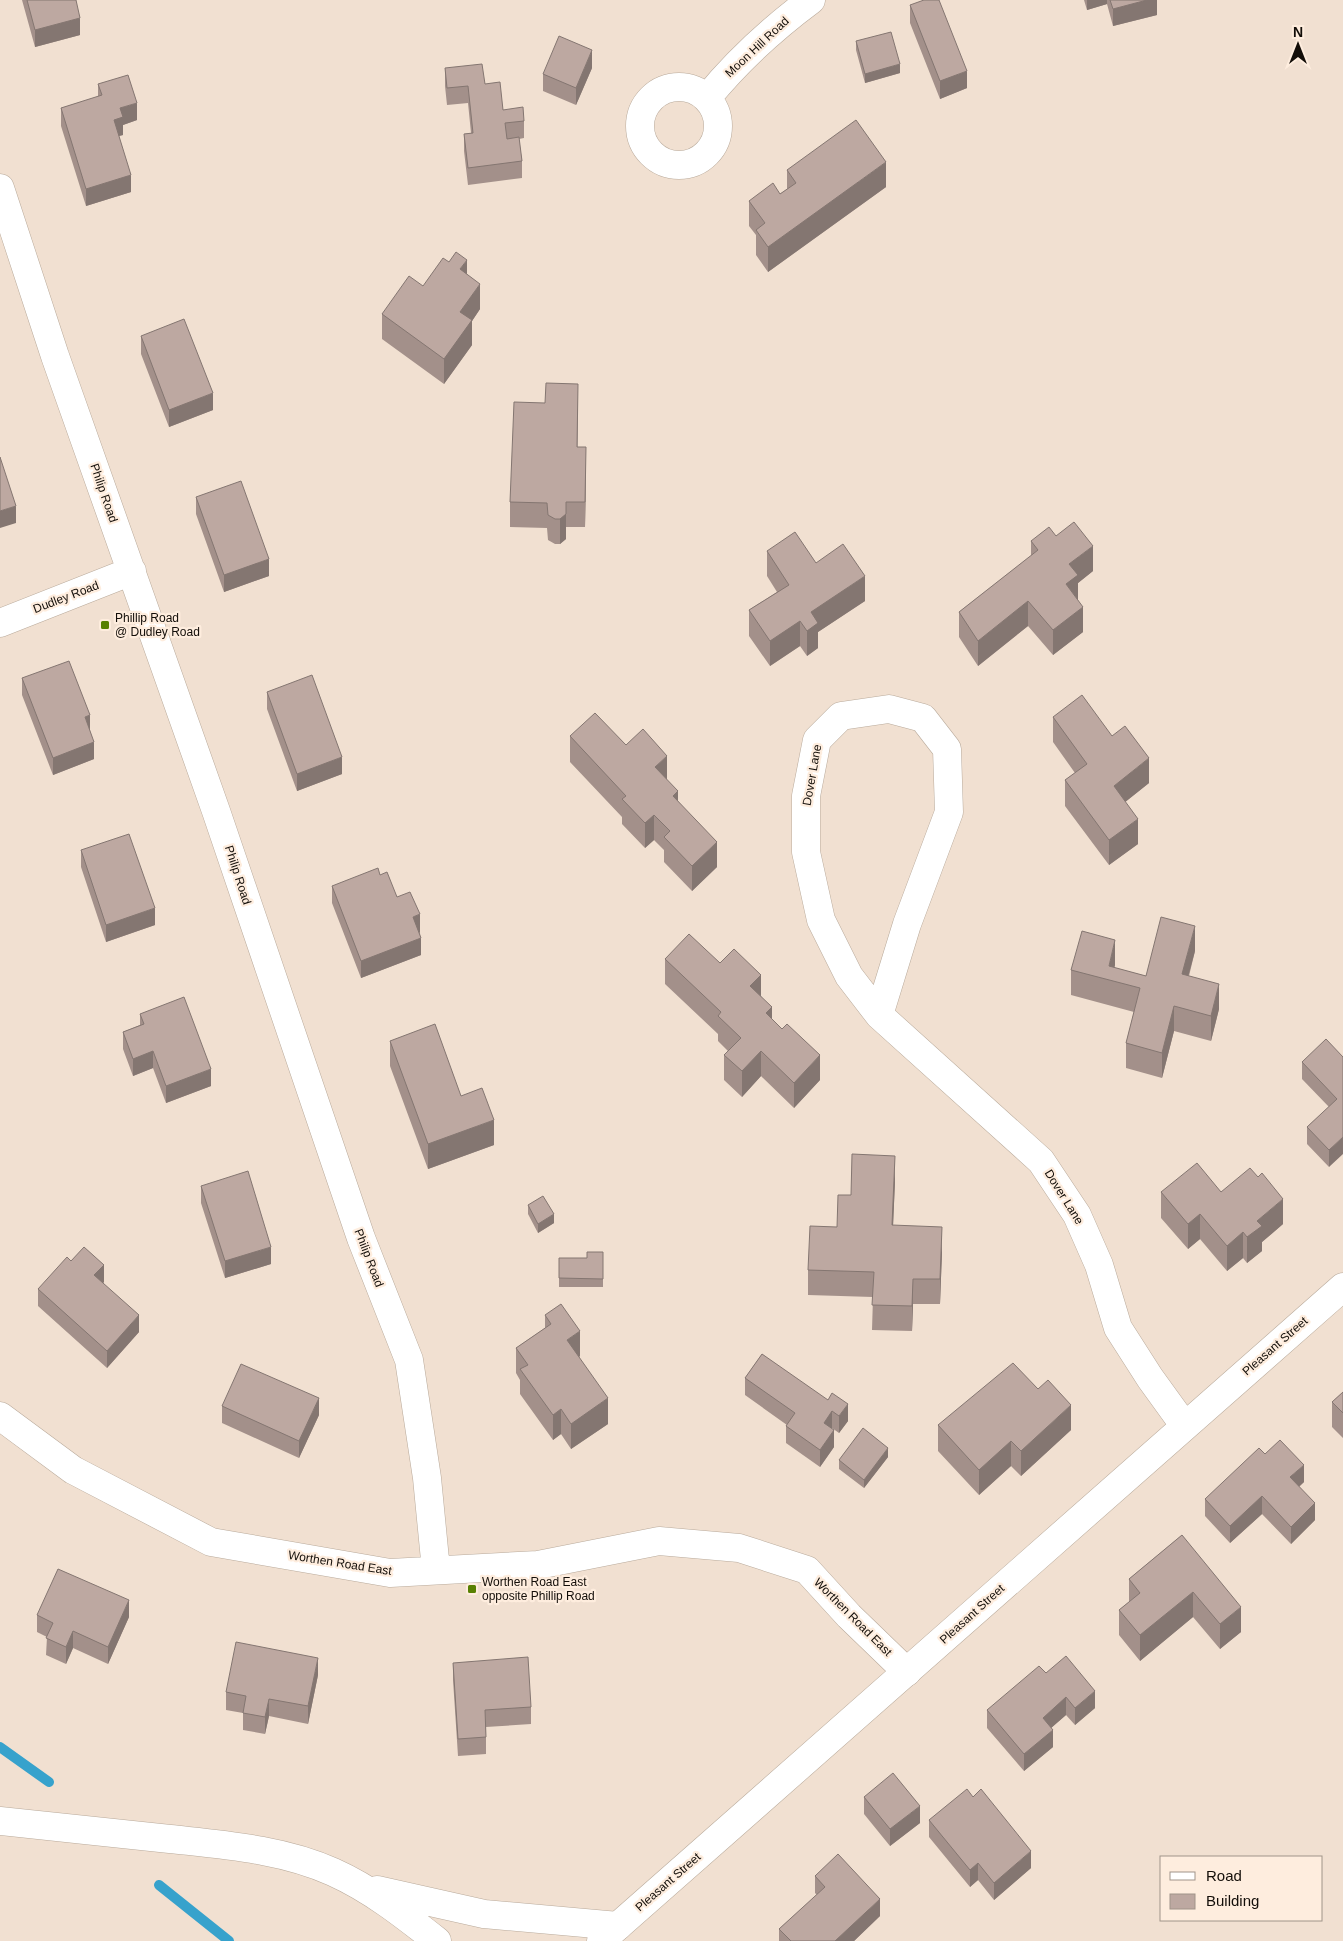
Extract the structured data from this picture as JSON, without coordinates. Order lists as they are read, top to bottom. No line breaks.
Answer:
{"streets":{"main road":["Moon Hill Road","Philip Road","Dudley Road","Dover Lane","Pleasant Street","Worthen Road East"]},"crossings":[["Philip Road","Dudley Road"],["Philip Road","Worthen Road East"],["Dover Lane","Pleasant Street"],["Pleasant Street","Worthen Road East"]],"places":{"transit":["Phillip Road @ Dudley Road","Worthen Road East opposite Phillip Road"]},"legend":["Road","Building"],"north":"top"}
